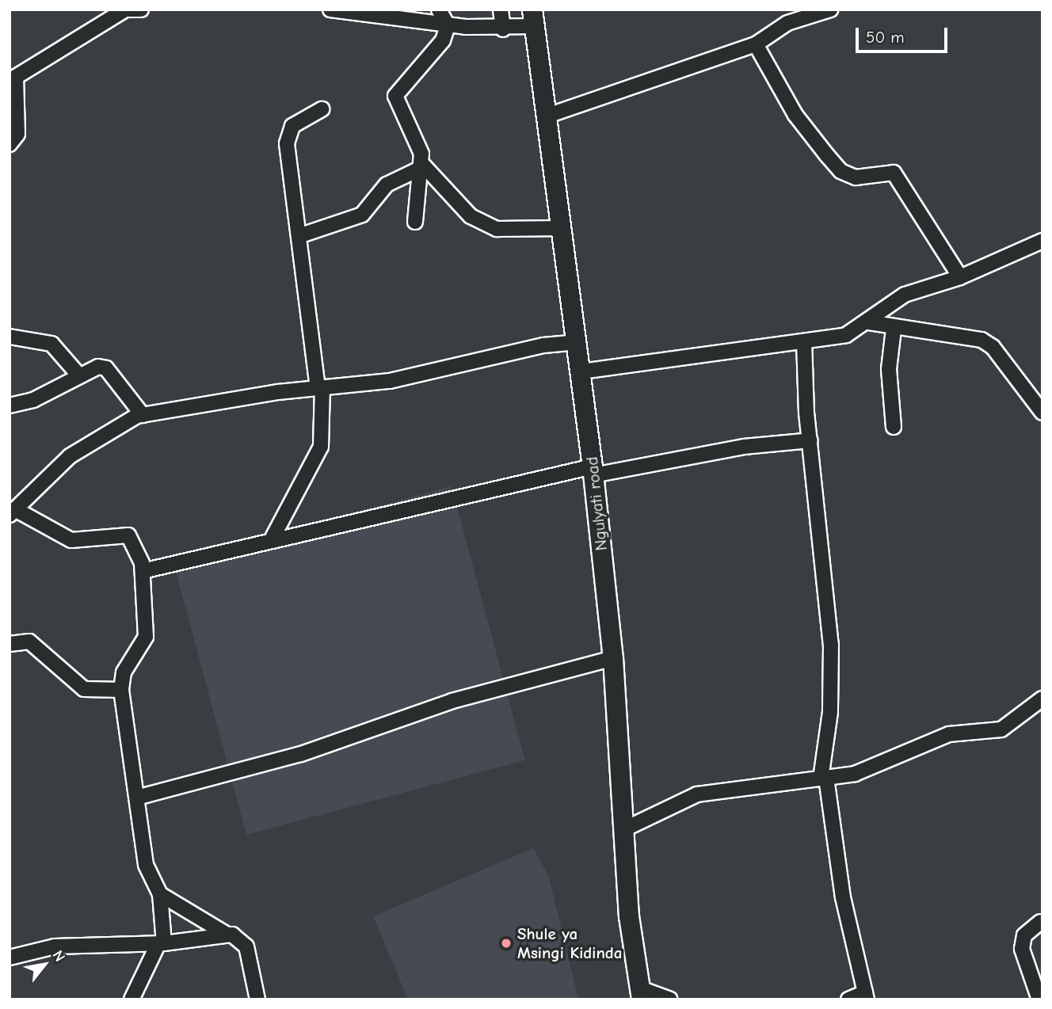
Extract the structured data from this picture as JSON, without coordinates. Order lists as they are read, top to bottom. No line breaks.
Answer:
{"streets":{"main road":["Ngulyati road"]},"places":["Shule ya Msingi Kidinda"],"scale_bar":"50 m","north":"top right"}
